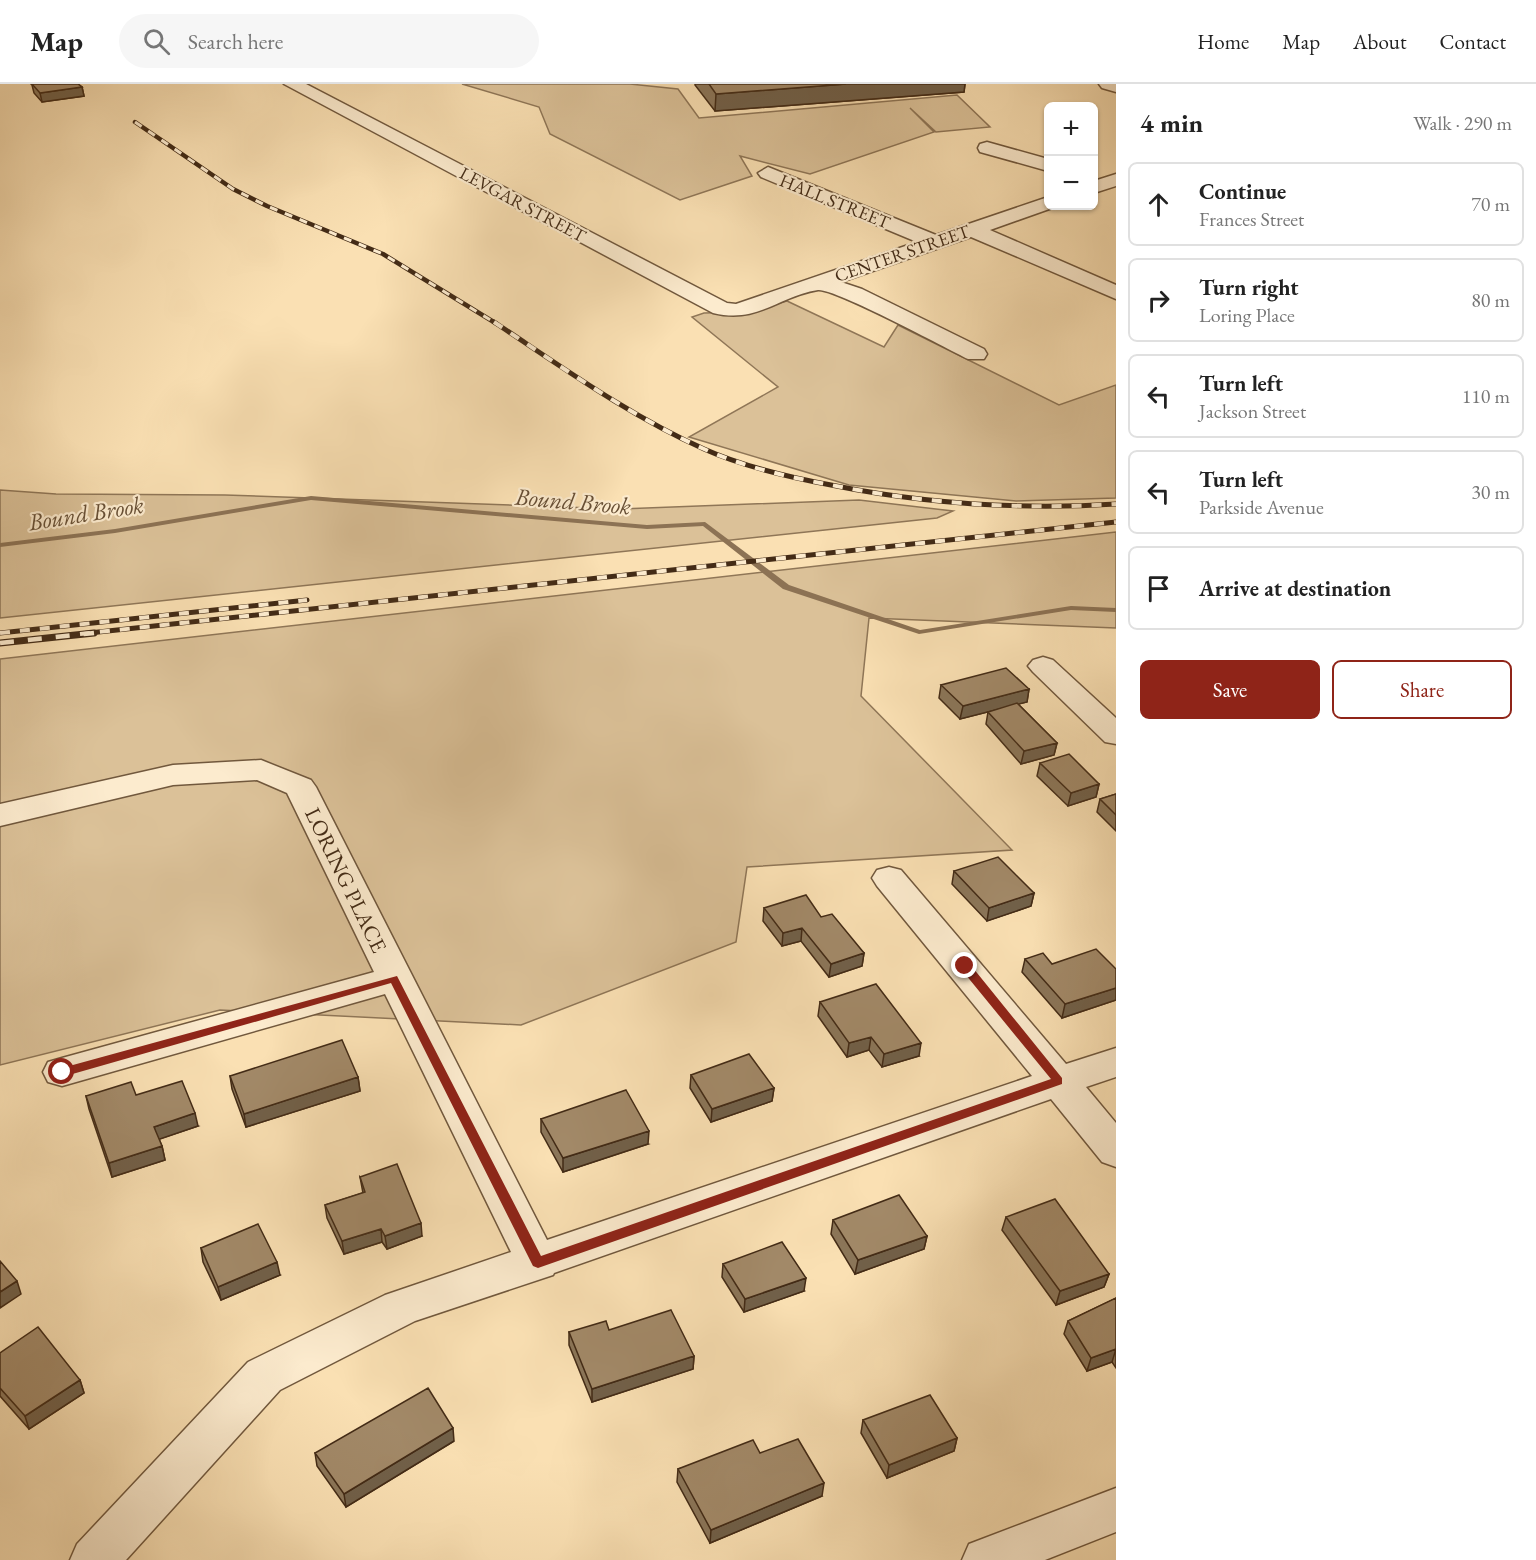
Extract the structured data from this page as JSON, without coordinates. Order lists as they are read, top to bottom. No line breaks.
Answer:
{"streets":{"street":["HALL STREET","LEVGAR STREET","CENTER STREET","LORING PLACE"]},"crossings":[["HALL STREET","CENTER STREET"],["LEVGAR STREET","CENTER STREET"]],"water":["Bound Brook"],"page":{"header":"Map","search":"Search here","nav":["Home","Map","About","Contact"],"heading":["4 min","Walk · 290 m"],"map_buttons":["+","−"],"list":[["Continue","Frances Street","70 m"],["Turn right","Loring Place","80 m"],["Turn left","Jackson Street","110 m"],["Turn left","Parkside Avenue","30 m"],"Arrive at destination"],"buttons":["Save","Share"]}}
